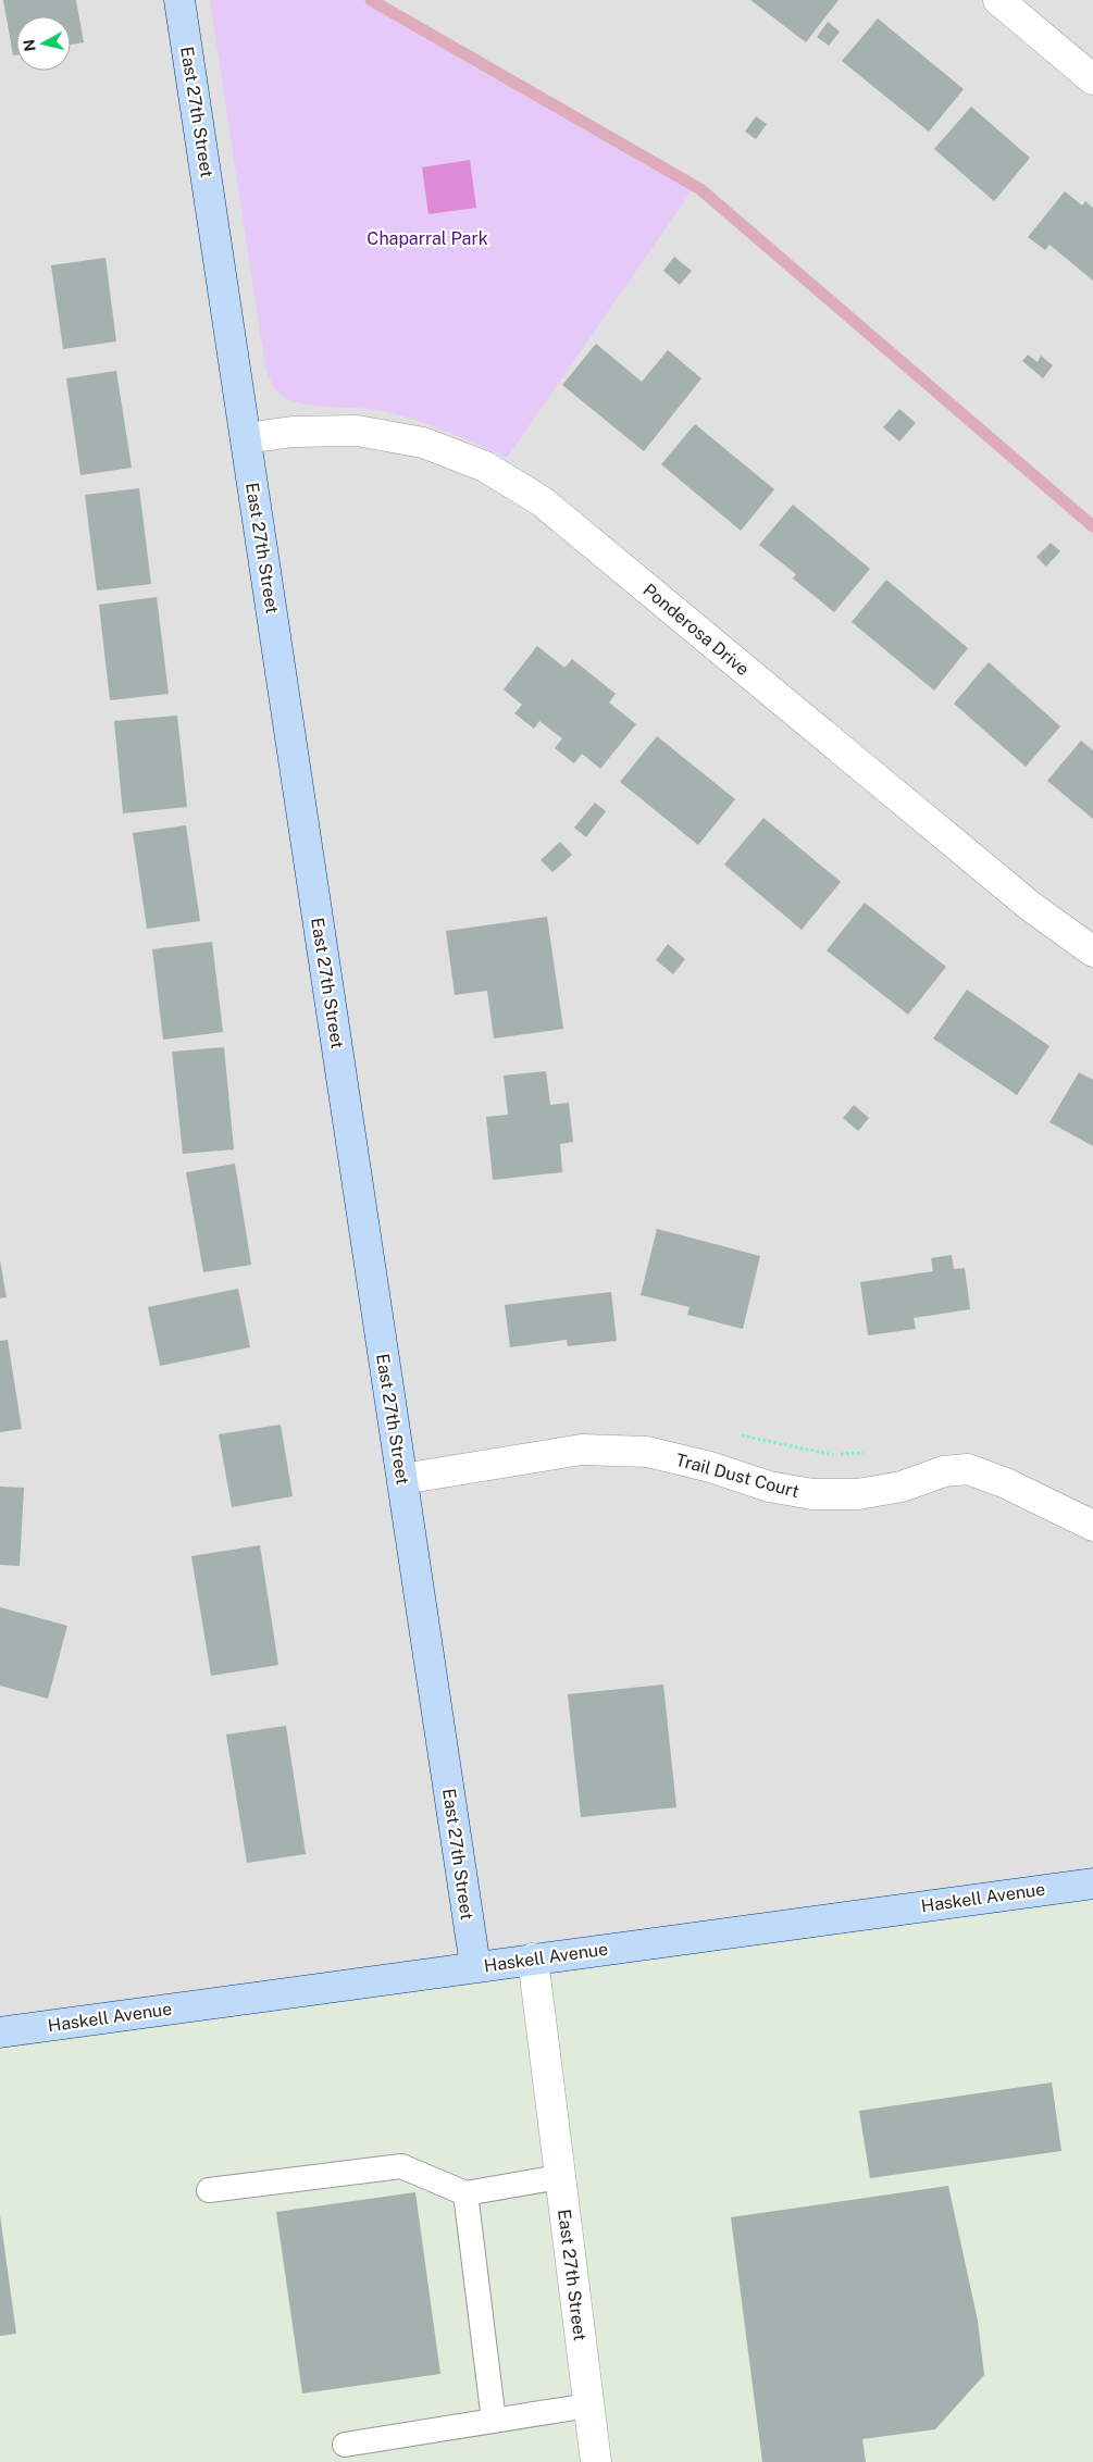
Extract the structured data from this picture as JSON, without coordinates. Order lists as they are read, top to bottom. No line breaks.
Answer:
{"streets":{"street":["East 27th Street","Ponderosa Drive","Trail Dust Court","Haskell Avenue"]},"crossings":[["East 27th Street","Ponderosa Drive"],["East 27th Street","Trail Dust Court"],["East 27th Street","Haskell Avenue"]],"parks":["Chaparral Park"],"north":"left"}
